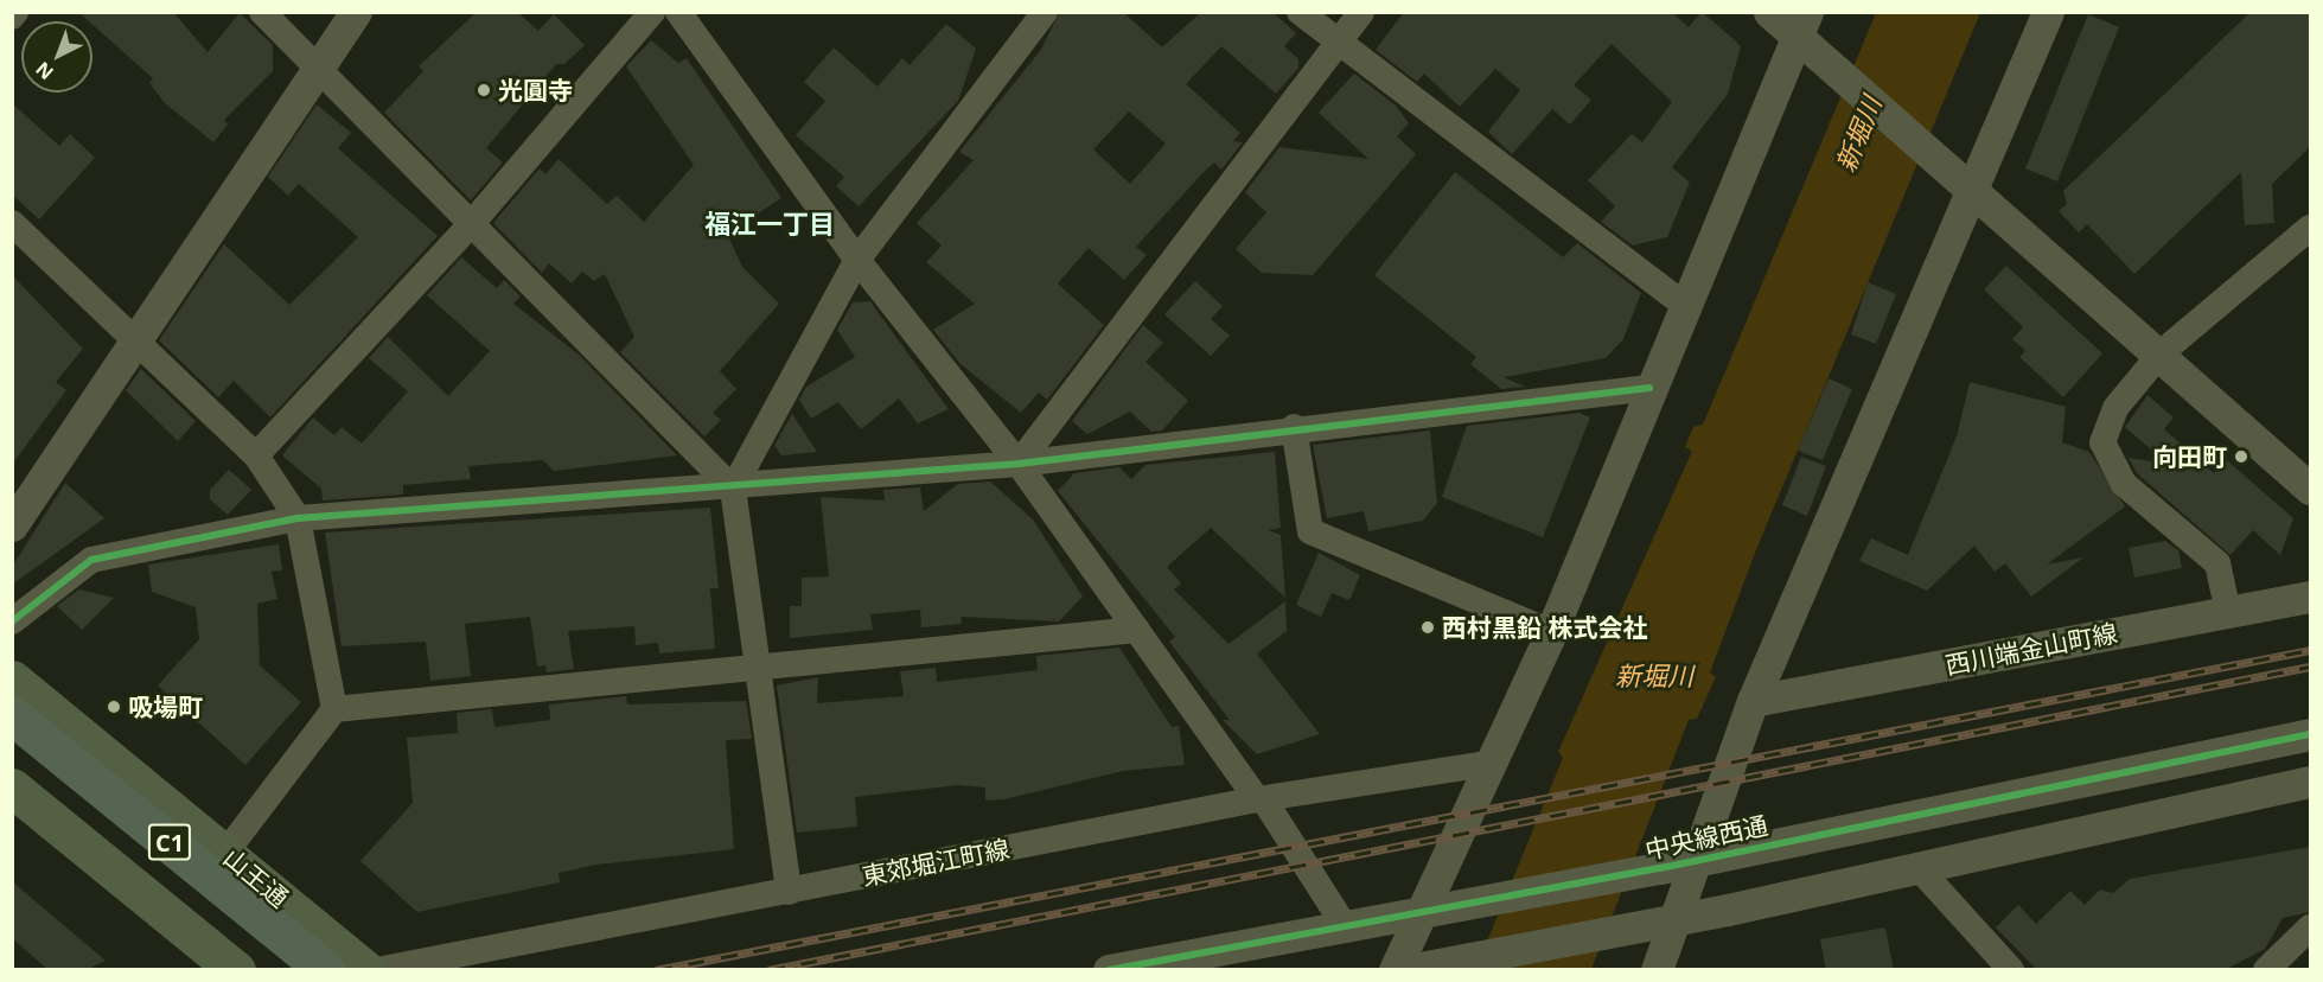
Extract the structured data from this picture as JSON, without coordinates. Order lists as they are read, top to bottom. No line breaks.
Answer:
{"streets":{"highway":["C1"],"main road":["山王通"],"street":["西川端金山町線","中央線西通","東郊堀江町線"]},"districts":["福江一丁目"],"water":["新堀川"],"places":["光圓寺","向田町","西村黒鉛 株式会社","吸場町"],"north":"bottom left"}
